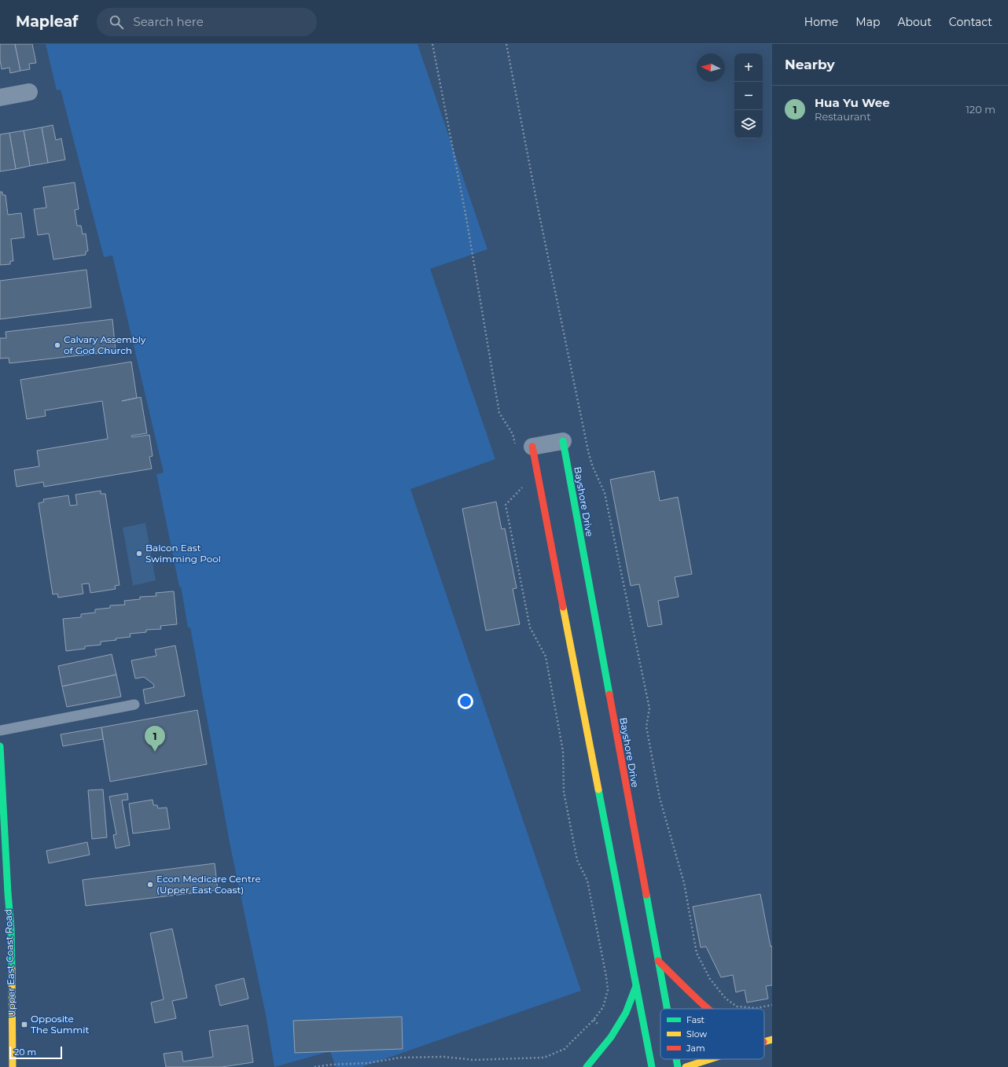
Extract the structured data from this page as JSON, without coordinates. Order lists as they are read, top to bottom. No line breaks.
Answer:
{"streets":{"main road":["Bayshore Drive","Upper East Coast Road"]},"places":{"other":["Calvary Assembly of God Church","Balcon East Swimming Pool","Econ Medicare Centre (Upper East Coast)"],"transit":["Opposite The Summit"]},"legend":["Fast","Slow","Jam"],"scale_bar":"20 m","north":"left","page":{"header":"Mapleaf","search":"Search here","nav":["Home","Map","About","Contact"],"heading":"Nearby","map_buttons":["+","−"],"list":[{"mark":"1","name":"Hua Yu Wee","note":"Restaurant","value":"120 m"}],"pins":"1","scale":"20 m"}}
